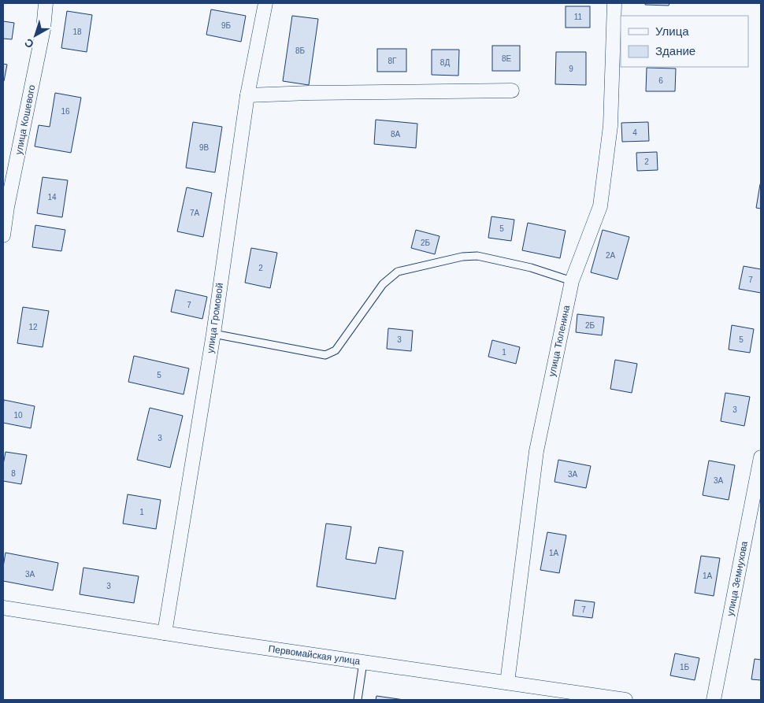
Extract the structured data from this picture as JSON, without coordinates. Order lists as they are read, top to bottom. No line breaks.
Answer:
{"streets":{"street":["улица Кошевого","улица Громовой","улица Тюленина","улица Земнухова","Первомайская улица"]},"crossings":[["улица Громовой","Первомайская улица"],["улица Тюленина","Первомайская улица"]],"house_numbers":["11","9Б","18","8Б","8Е","8Г","8Д","9","6","16","4","8А","9В","2","14","7А","5","2Б","2А","2","7","7","2Б","12","3","5","1","5","3","10","3","8","3А","3А","1","1А","3А","1А","3","7","1Б"],"legend":["Улица","Здание"],"north":"bottom left"}
